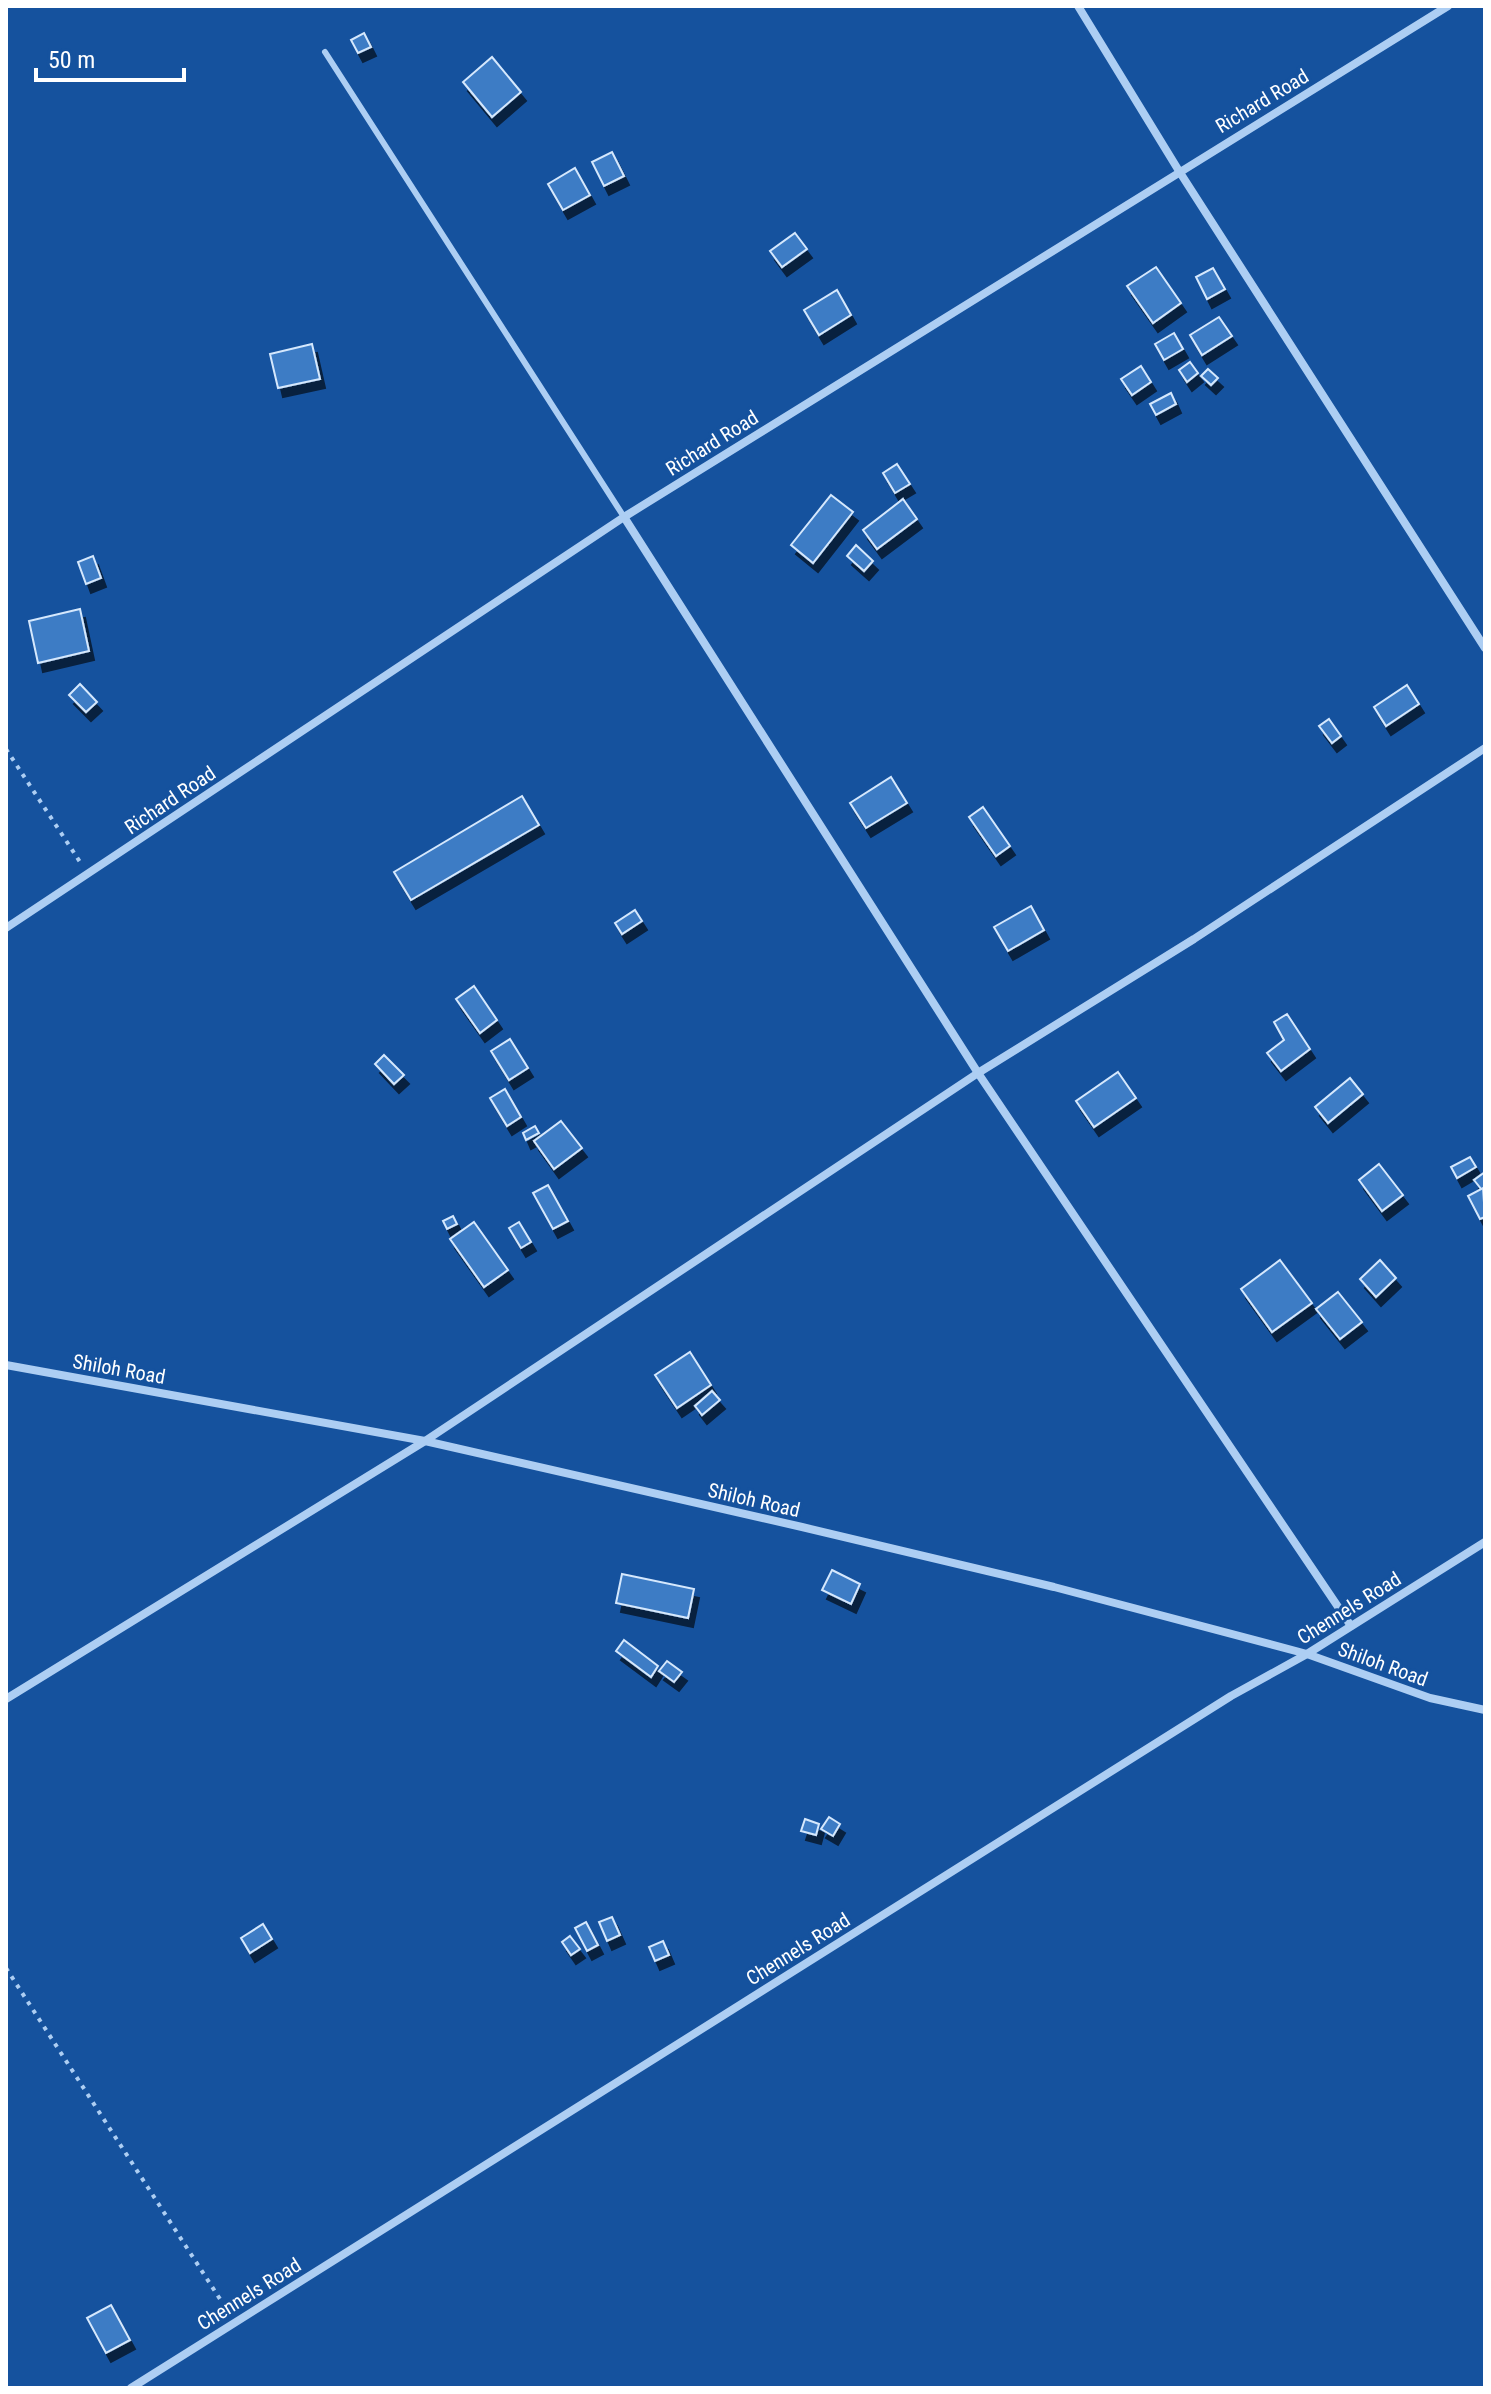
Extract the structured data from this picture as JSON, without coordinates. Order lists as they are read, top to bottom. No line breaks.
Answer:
{"streets":{"street":["Richard Road","Shiloh Road","Chennels Road"]},"crossings":[["Shiloh Road","Chennels Road"]],"scale_bar":"50 m"}
